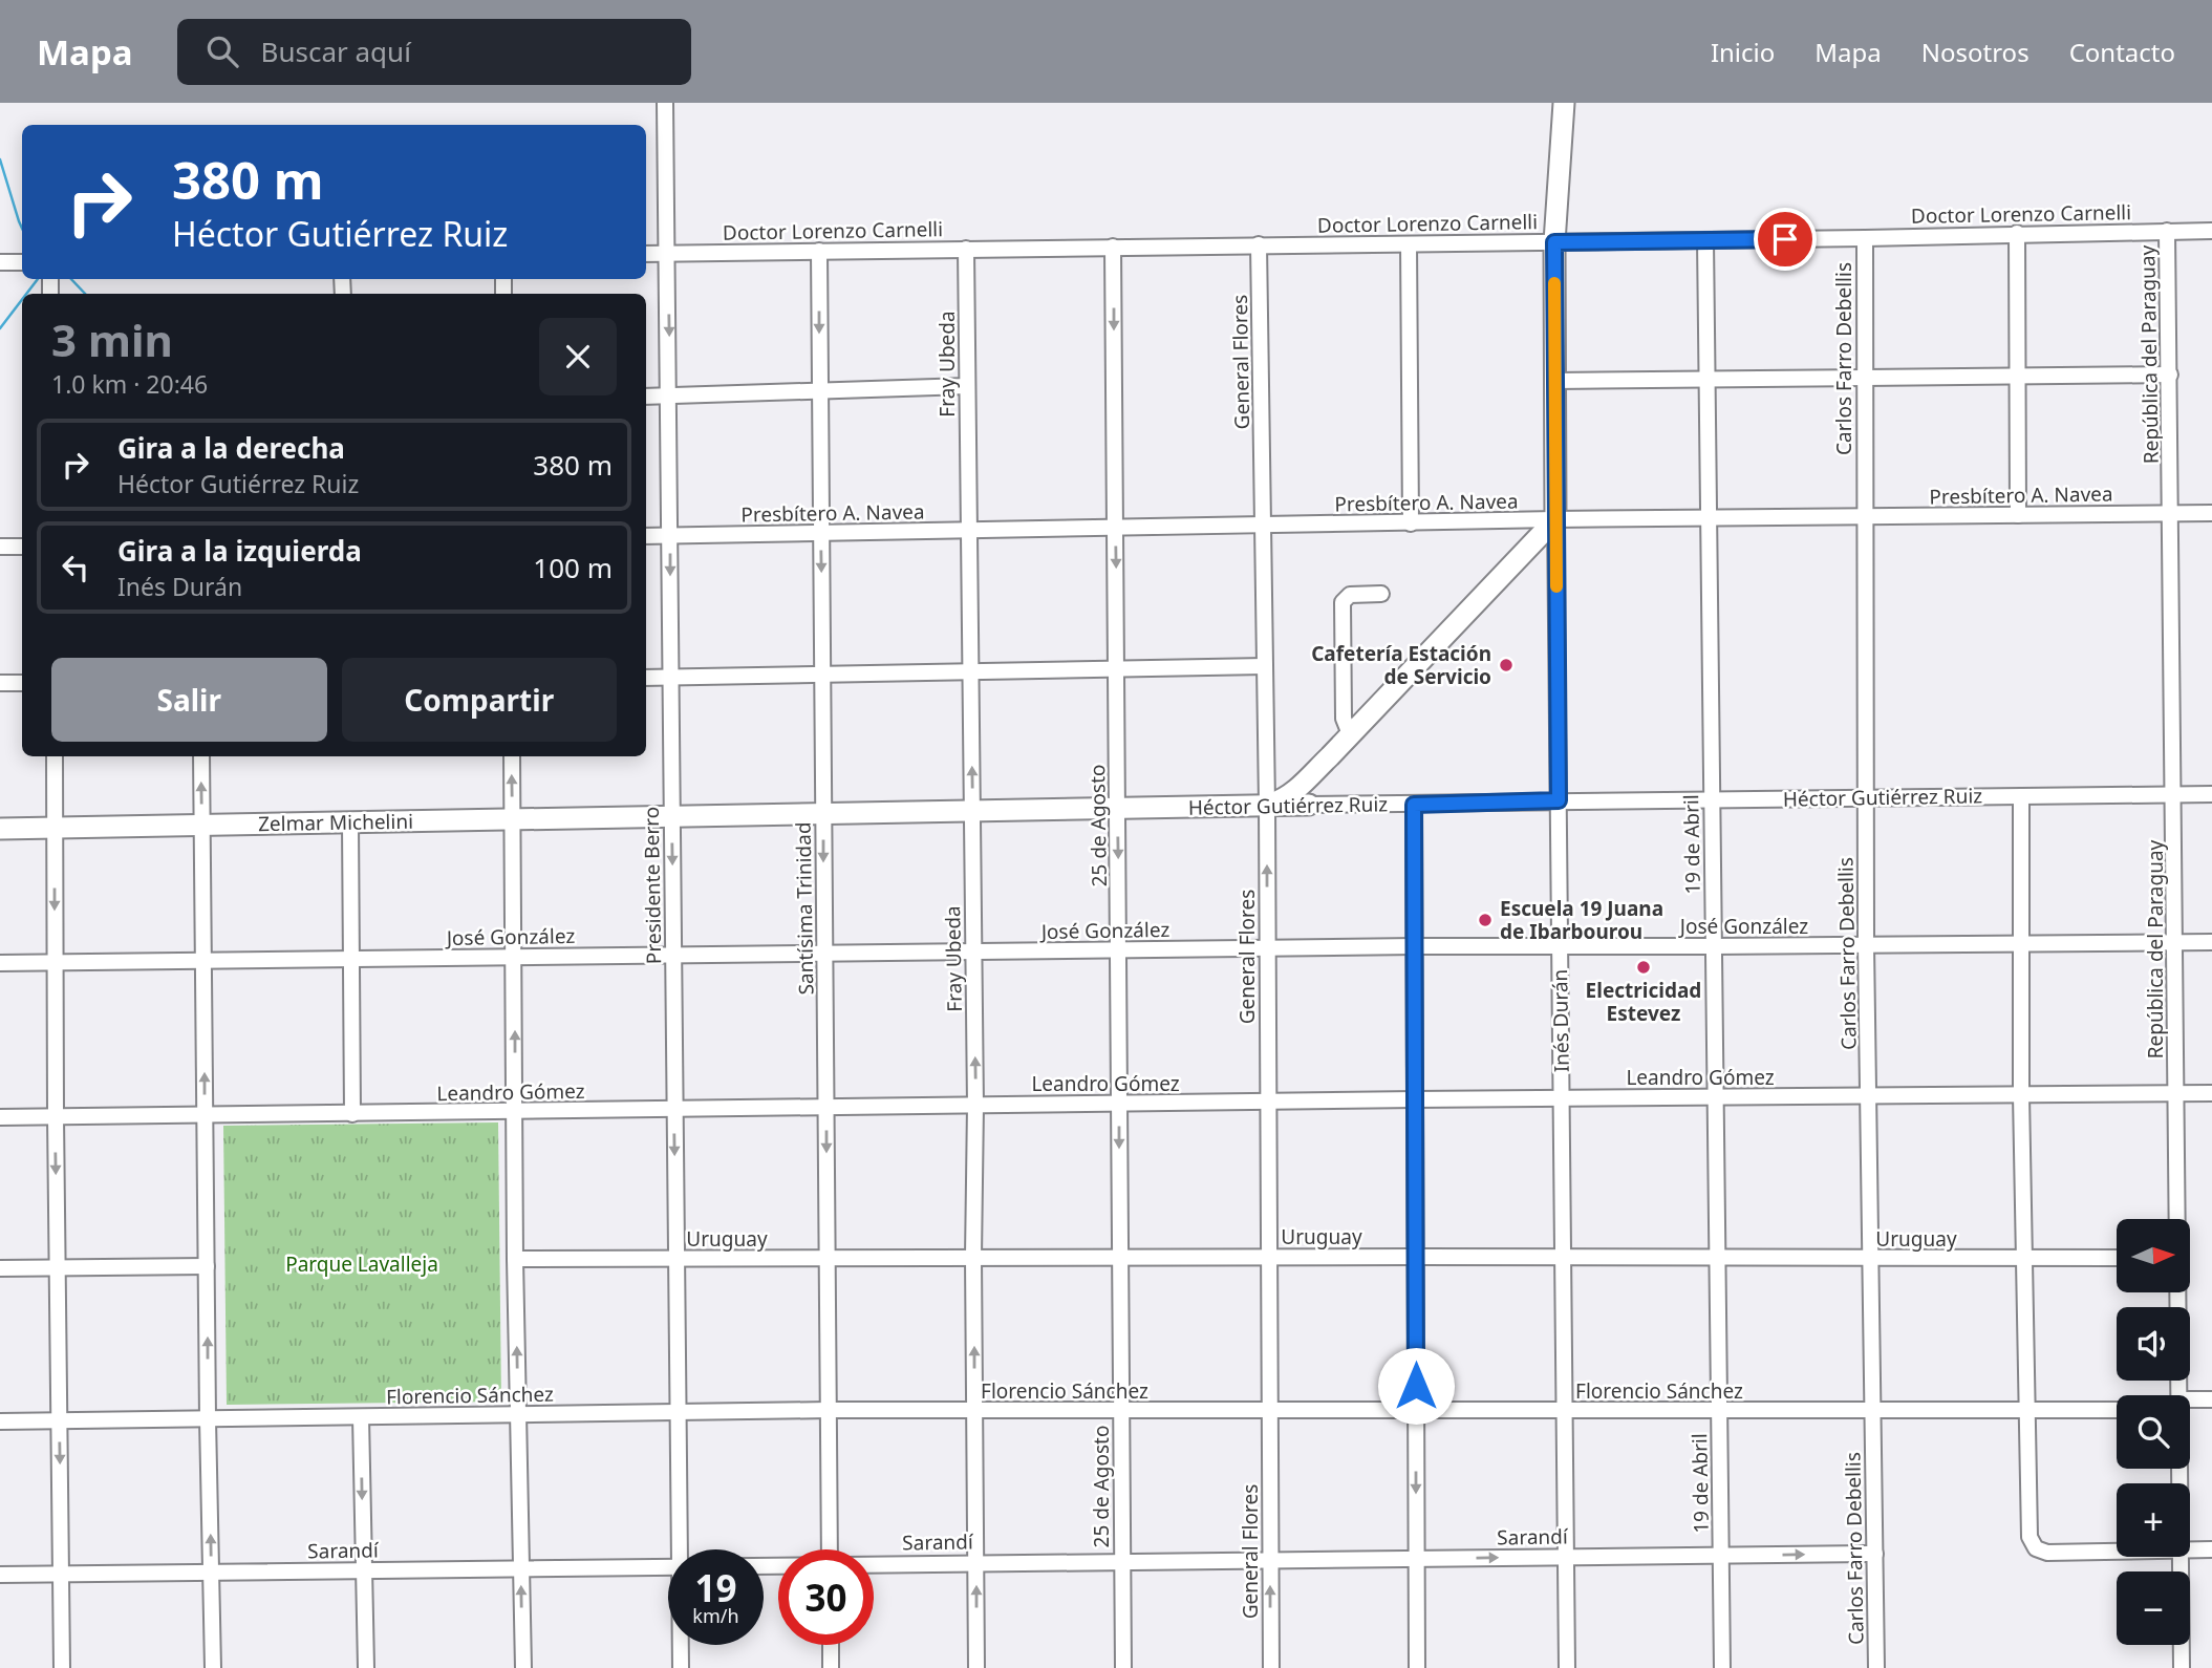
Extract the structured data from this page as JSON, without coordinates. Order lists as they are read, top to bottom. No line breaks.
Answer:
{"streets":{"highway":["Héctor Gutiérrez Ruiz","Zelmar Michelini","Inés Durán"],"street":["Doctor Lorenzo Carnelli","República del Paraguay","Carlos Farro Debellis","General Flores","Fray Ubeda","Presbítero A. Navea","25 de Agosto","19 de Abril","Presidente Berro","Santísima Trinidad","José González","Leandro Gómez","Uruguay","Florencio Sánchez","Sarandí"]},"crossings":[["Doctor Lorenzo Carnelli","República del Paraguay"],["Doctor Lorenzo Carnelli","Carlos Farro Debellis"],["Doctor Lorenzo Carnelli","General Flores"],["Doctor Lorenzo Carnelli","Fray Ubeda"],["Doctor Lorenzo Carnelli","25 de Agosto"],["Doctor Lorenzo Carnelli","19 de Abril"],["Doctor Lorenzo Carnelli","Presidente Berro"],["Doctor Lorenzo Carnelli","Santísima Trinidad"],["Doctor Lorenzo Carnelli","Inés Durán"],["República del Paraguay","Presbítero A. Navea"],["República del Paraguay","Héctor Gutiérrez Ruiz"],["República del Paraguay","José González"],["República del Paraguay","Leandro Gómez"],["Carlos Farro Debellis","Presbítero A. Navea"],["Carlos Farro Debellis","Héctor Gutiérrez Ruiz"],["Carlos Farro Debellis","José González"],["Carlos Farro Debellis","Leandro Gómez"],["Carlos Farro Debellis","Uruguay"],["Carlos Farro Debellis","Florencio Sánchez"],["Carlos Farro Debellis","Sarandí"],["General Flores","Presbítero A. Navea"],["General Flores","Héctor Gutiérrez Ruiz"],["General Flores","José González"],["General Flores","Leandro Gómez"],["General Flores","Uruguay"],["General Flores","Florencio Sánchez"],["General Flores","Sarandí"],["Fray Ubeda","Presbítero A. Navea"],["Fray Ubeda","Héctor Gutiérrez Ruiz"],["Fray Ubeda","José González"],["Fray Ubeda","Leandro Gómez"],["Fray Ubeda","Uruguay"],["Fray Ubeda","Florencio Sánchez"],["Fray Ubeda","Sarandí"],["Presbítero A. Navea","25 de Agosto"],["Presbítero A. Navea","19 de Abril"],["Presbítero A. Navea","Presidente Berro"],["Presbítero A. Navea","Santísima Trinidad"],["Presbítero A. Navea","Inés Durán"],["Héctor Gutiérrez Ruiz","Zelmar Michelini"],["Héctor Gutiérrez Ruiz","25 de Agosto"],["Héctor Gutiérrez Ruiz","19 de Abril"],["Héctor Gutiérrez Ruiz","Presidente Berro"],["Héctor Gutiérrez Ruiz","Santísima Trinidad"],["Héctor Gutiérrez Ruiz","Inés Durán"],["Zelmar Michelini","Presidente Berro"],["25 de Agosto","José González"],["25 de Agosto","Leandro Gómez"],["25 de Agosto","Uruguay"],["25 de Agosto","Florencio Sánchez"],["25 de Agosto","Sarandí"],["19 de Abril","José González"],["19 de Abril","Leandro Gómez"],["19 de Abril","Uruguay"],["19 de Abril","Florencio Sánchez"],["19 de Abril","Sarandí"],["Presidente Berro","José González"],["Presidente Berro","Leandro Gómez"],["Presidente Berro","Uruguay"],["Presidente Berro","Florencio Sánchez"],["Santísima Trinidad","José González"],["Santísima Trinidad","Leandro Gómez"],["Santísima Trinidad","Uruguay"],["Santísima Trinidad","Florencio Sánchez"],["José González","Inés Durán"],["Inés Durán","Leandro Gómez"],["Inés Durán","Uruguay"],["Inés Durán","Florencio Sánchez"],["Inés Durán","Sarandí"]],"one_way":["Fray Ubeda","25 de Agosto","Presidente Berro","Santísima Trinidad"],"parks":["Parque Lavalleja"],"places":["Cafetería Estación de Servicio","Escuela 19 Juana de Ibarbourou","Electricidad Estevez"],"north":"right","page":{"header":"Mapa","search":"Buscar aquí","nav":["Inicio","Mapa","Nosotros","Contacto"],"turn":["380 m","Héctor Gutiérrez Ruiz"],"heading":["3 min","1.0 km · 20:46"],"list":[{"name":"Gira a la derecha","note":"Héctor Gutiérrez Ruiz","value":"380 m"},{"name":"Gira a la izquierda","note":"Inés Durán","value":"100 m"}],"buttons":["Salir","Compartir"],"map_buttons":["+","−"],"speed":"19 km/h","limit":"30"}}
